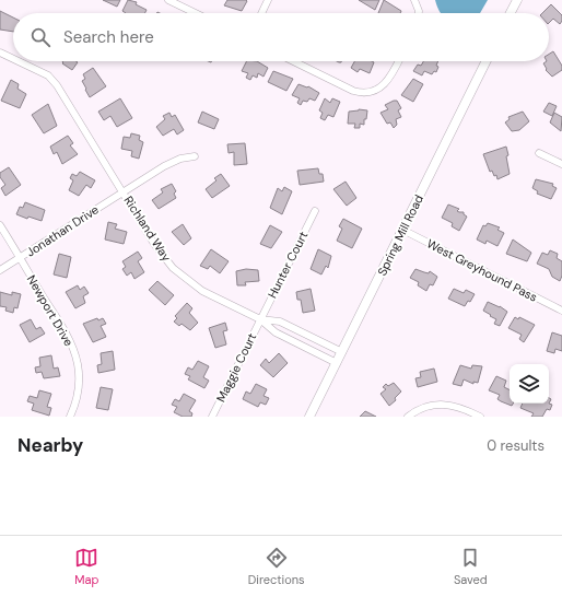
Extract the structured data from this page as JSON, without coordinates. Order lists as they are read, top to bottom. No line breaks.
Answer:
{"streets":{"street":["Richland Way","Jonathan Drive","Spring Mill Road","Hunter Court","West Greyhound Pass","Newport Drive","Maggie Court"]},"crossings":[["Richland Way","Jonathan Drive"],["Richland Way","Spring Mill Road"],["Richland Way","Hunter Court"],["Richland Way","Maggie Court"],["Jonathan Drive","Newport Drive"],["Spring Mill Road","West Greyhound Pass"],["Hunter Court","Maggie Court"]],"page":{"search":"Search here","heading":["Nearby","0 results"],"nav":["Map","Directions","Saved"]}}
